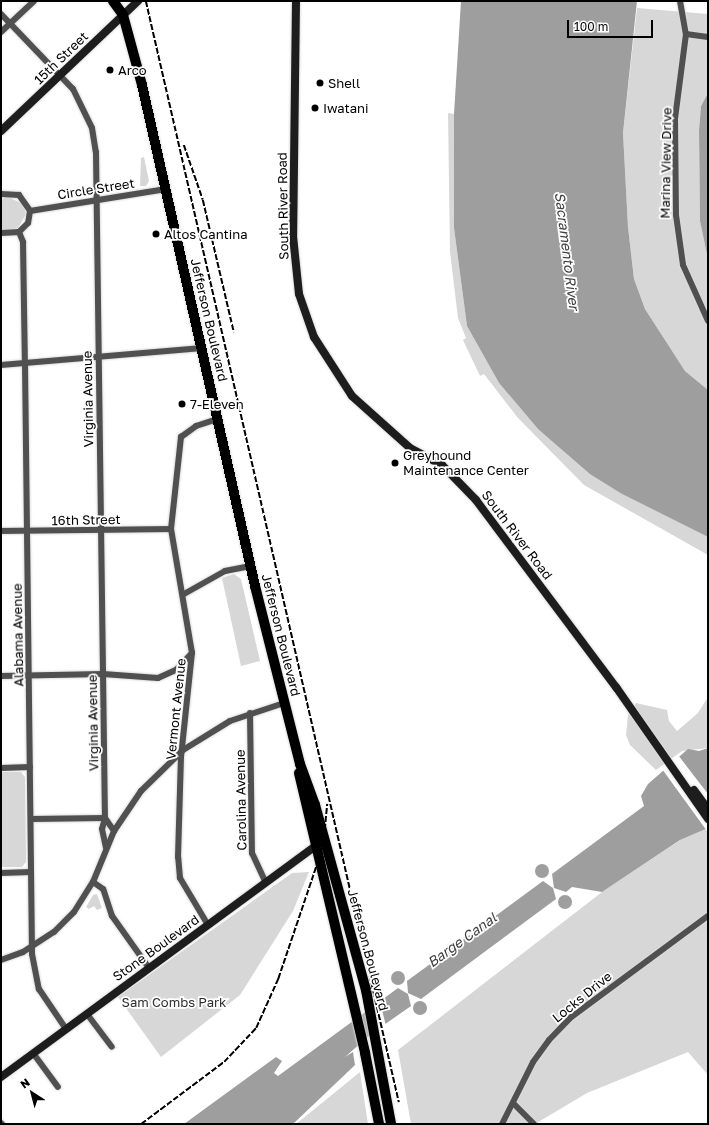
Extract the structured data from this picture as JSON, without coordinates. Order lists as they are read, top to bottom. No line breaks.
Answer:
{"streets":{"main road":["Jefferson Boulevard"],"street":["15th Street","Marina View Drive","Circle Street","South River Road","Virginia Avenue","16th Street","Alabama Avenue","Vermont Avenue","Carolina Avenue","Stone Boulevard","Locks Drive"]},"crossings":[["15th Street","Jefferson Boulevard"],["15th Street","Virginia Avenue"],["Circle Street","Jefferson Boulevard"],["Circle Street","Virginia Avenue"],["Jefferson Boulevard","Vermont Avenue"],["Jefferson Boulevard","Stone Boulevard"],["Virginia Avenue","16th Street"],["16th Street","Alabama Avenue"],["16th Street","Vermont Avenue"],["Alabama Avenue","Stone Boulevard"],["Vermont Avenue","Stone Boulevard"],["Carolina Avenue","Stone Boulevard"]],"water":["Sacramento River","Barge Canal"],"parks":["Sam Combs Park"],"places":["Arco","Shell","Iwatani","Altos Cantina","7-Eleven","Greyhound Maintenance Center"],"scale_bar":"100 m","north":"top left"}
